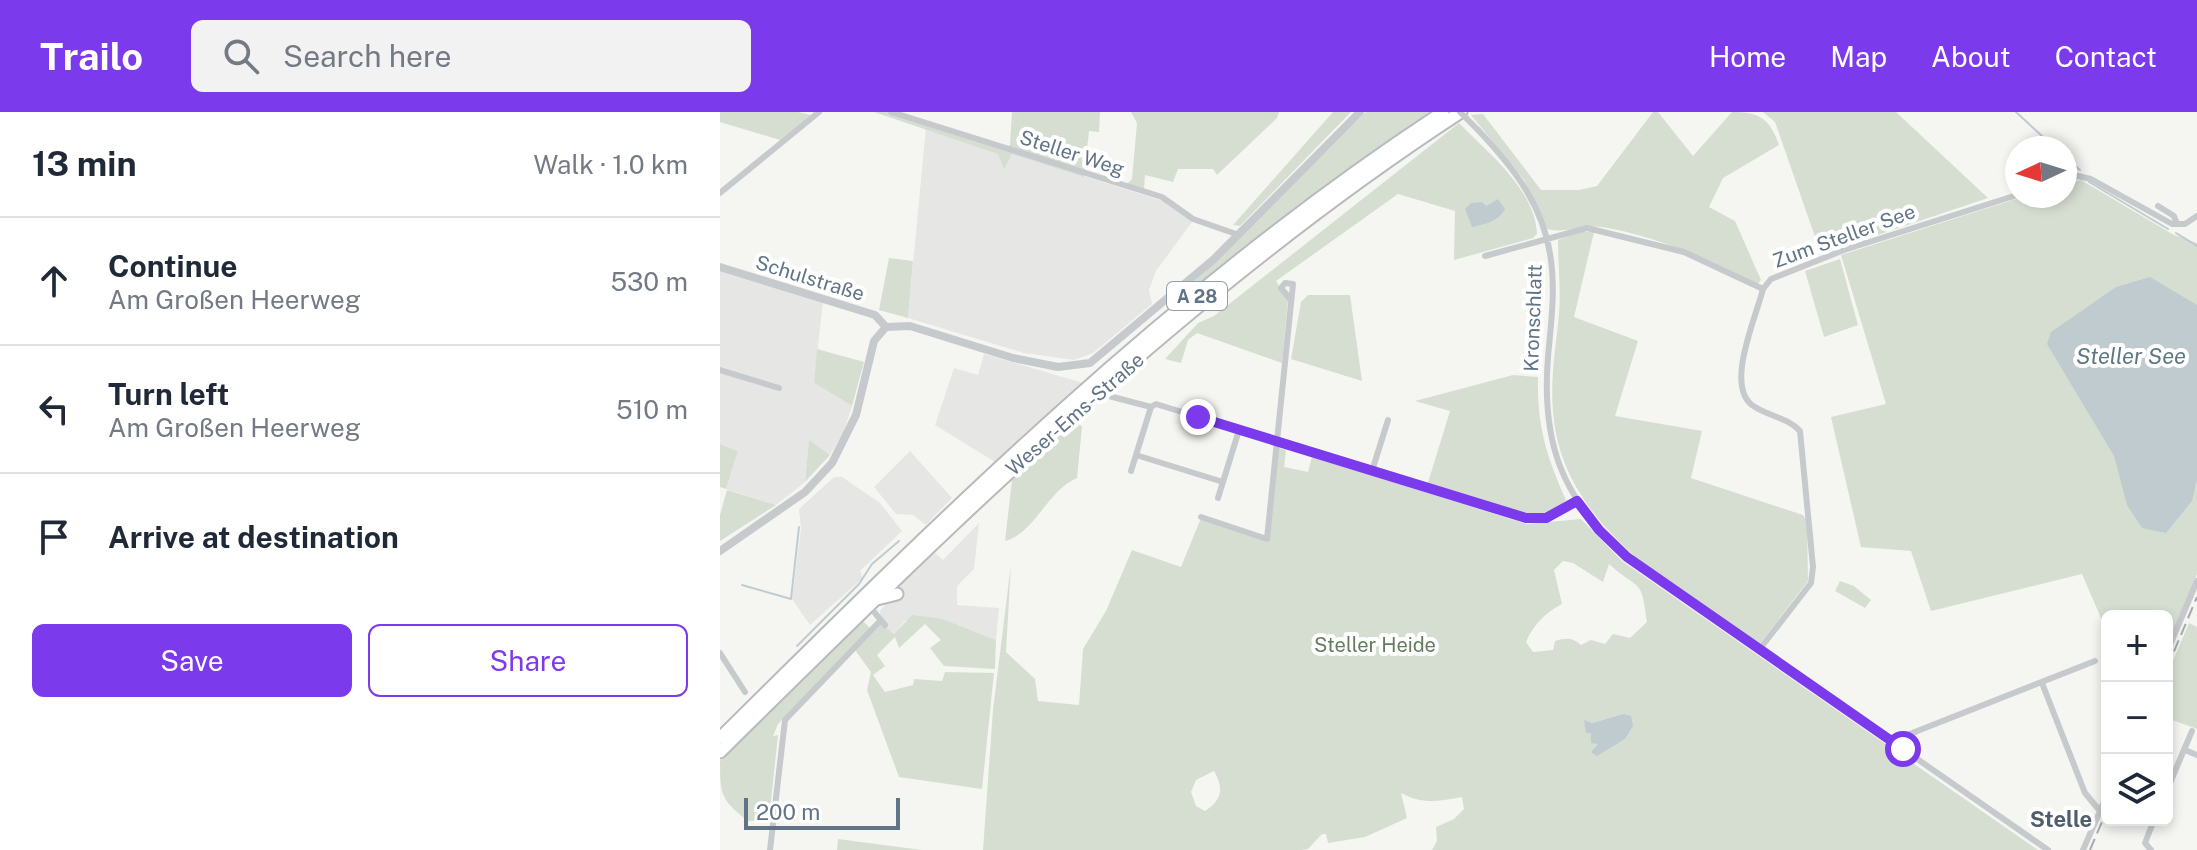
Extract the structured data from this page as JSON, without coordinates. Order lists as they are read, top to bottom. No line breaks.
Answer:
{"streets":{"highway":["A 28","Weser-Ems-Straße"],"street":["Steller Weg","Zum Steller See","Schulstraße","Kronschlatt"]},"crossings":[["Zum Steller See","Kronschlatt"],["Kronschlatt","Weser-Ems-Straße"]],"districts":["Stelle"],"water":["Steller See"],"parks":["Steller Heide"],"scale_bar":"200 m","north":"left","page":{"header":"Trailo","search":"Search here","nav":["Home","Map","About","Contact"],"heading":["13 min","Walk · 1.0 km"],"list":[["Continue","Am Großen Heerweg","530 m"],["Turn left","Am Großen Heerweg","510 m"],"Arrive at destination"],"buttons":["Save","Share"],"map_buttons":["+","−"],"scale":"200 m"}}
